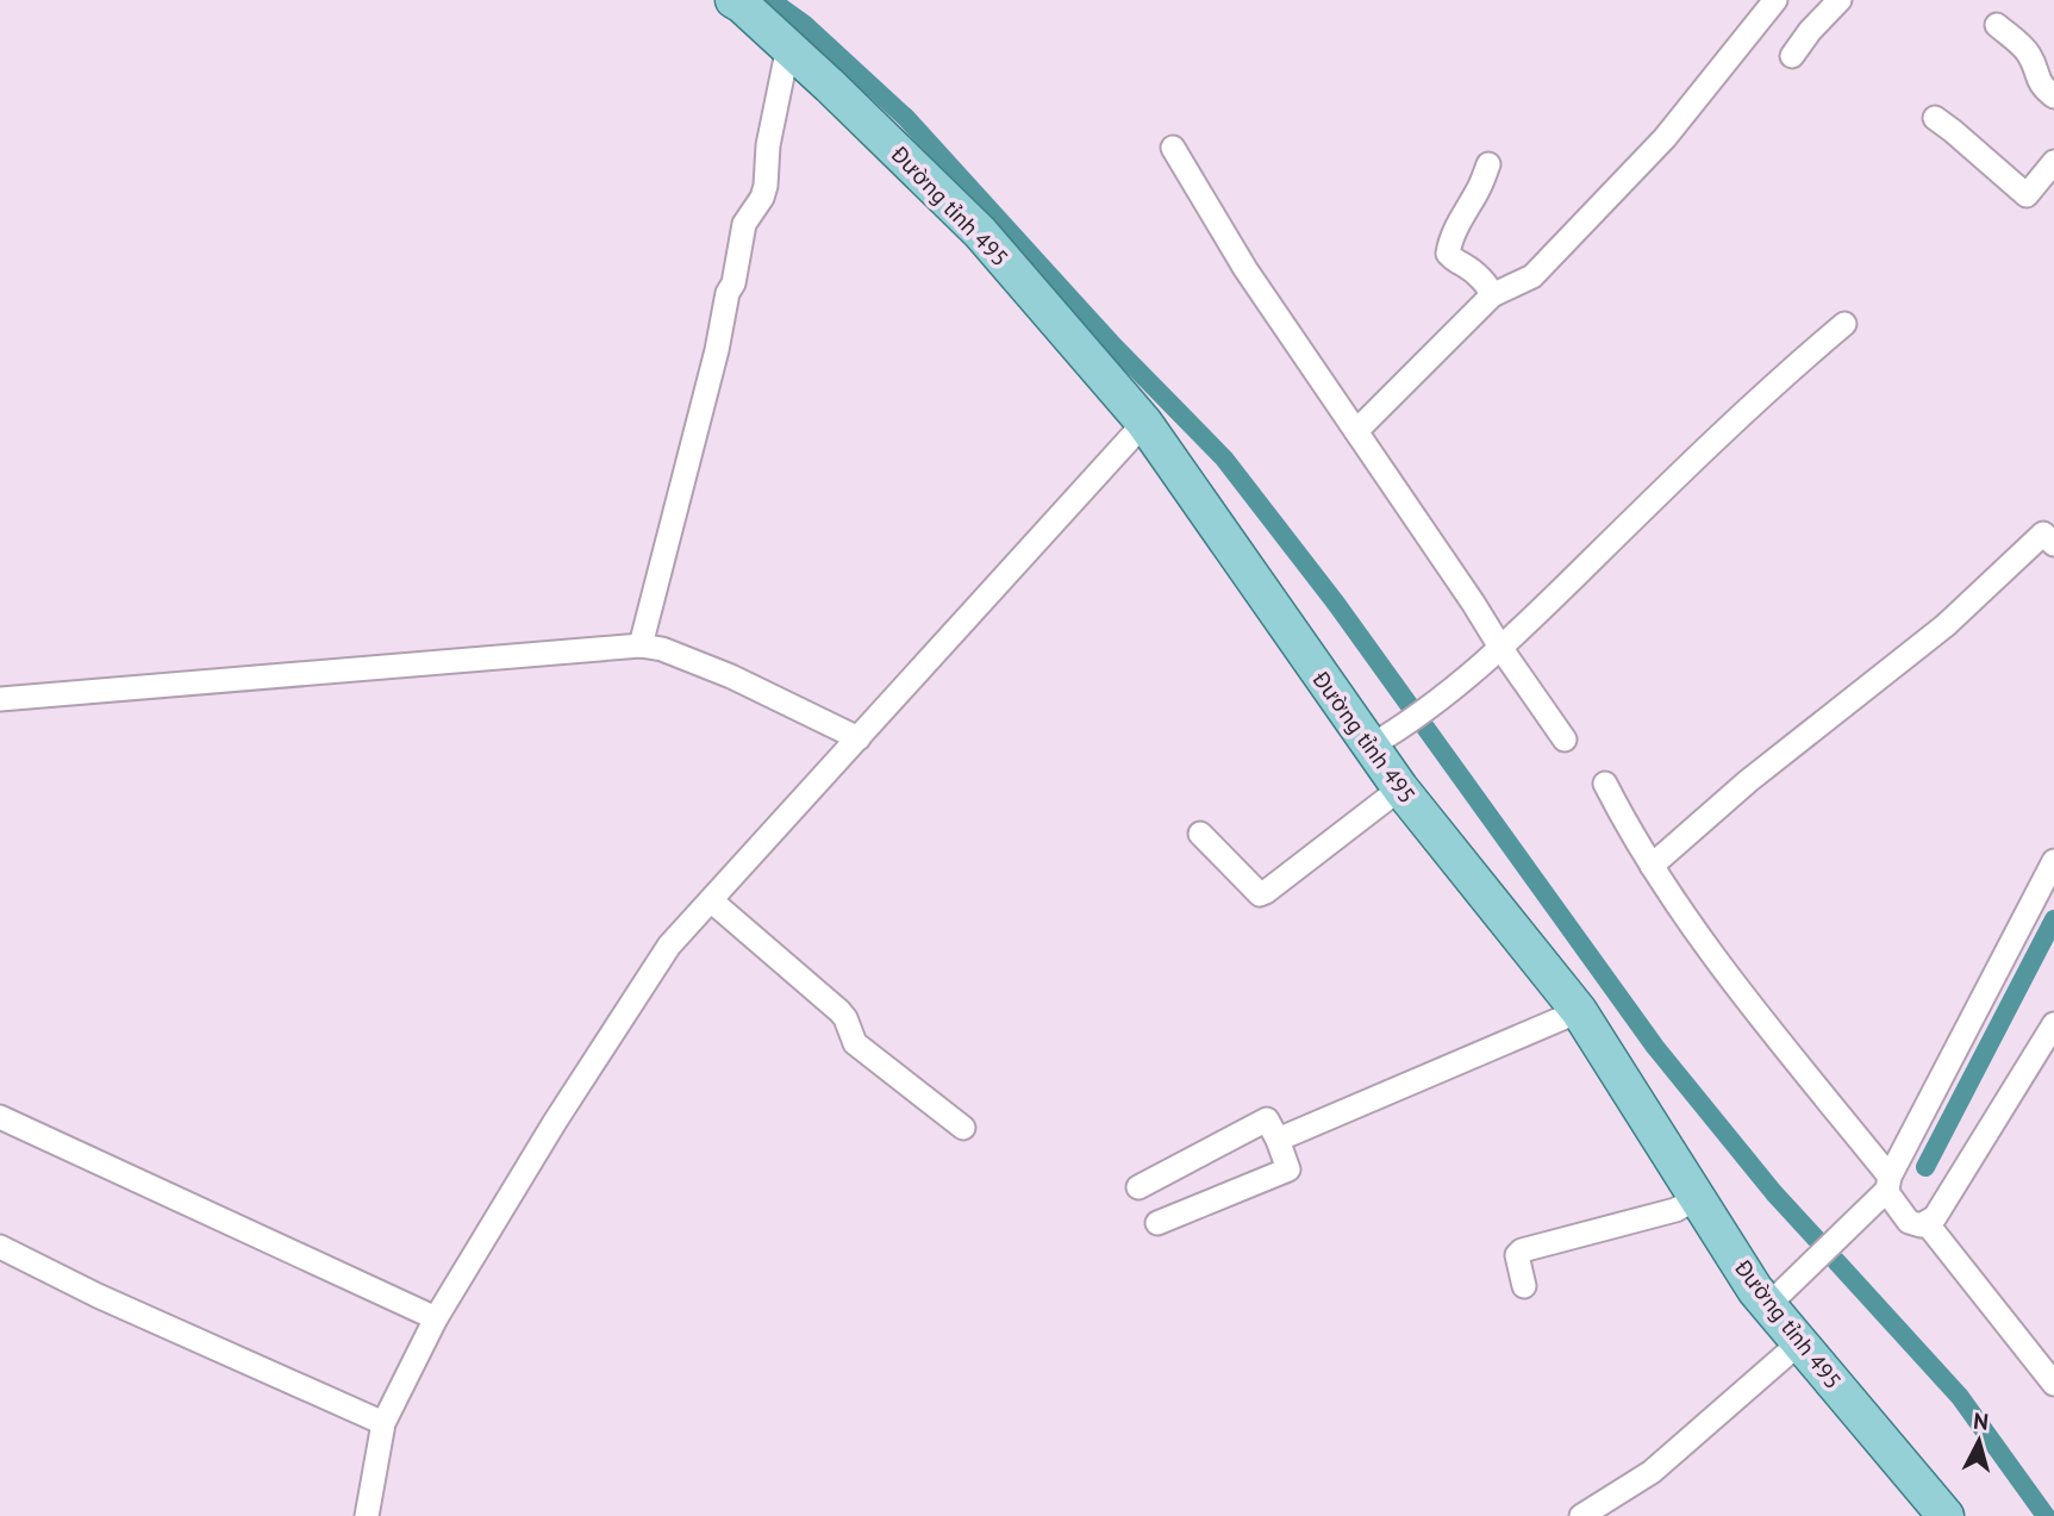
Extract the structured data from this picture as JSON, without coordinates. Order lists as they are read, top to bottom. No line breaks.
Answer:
{"streets":{"main road":["Đường tỉnh 495"]},"north":"top"}
